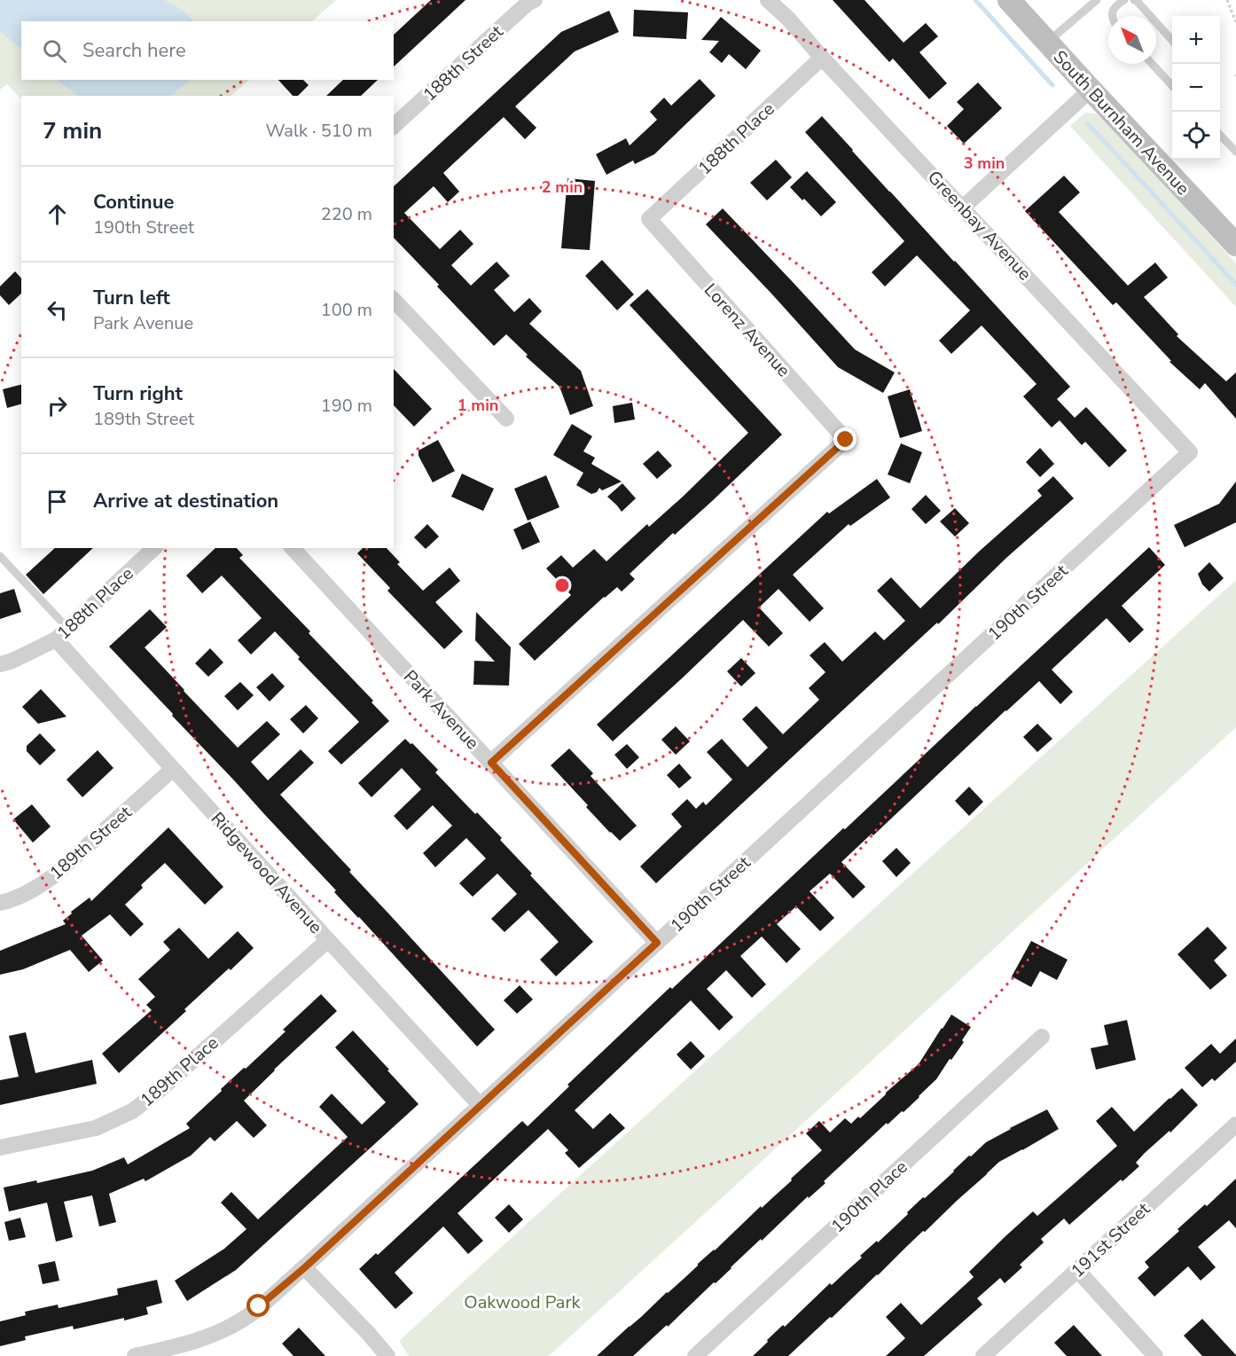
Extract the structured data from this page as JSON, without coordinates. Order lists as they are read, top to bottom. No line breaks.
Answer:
{"streets":{"main road":["South Burnham Avenue"],"street":["188th Street","188th Place","Greenbay Avenue","Lorenz Avenue","190th Street","Park Avenue","189th Street","Ridgewood Avenue","189th Place","190th Place","191st Street"]},"crossings":[["188th Place","Greenbay Avenue"],["188th Place","Lorenz Avenue"],["188th Place","Ridgewood Avenue"],["Greenbay Avenue","190th Street"],["Lorenz Avenue","Park Avenue"],["190th Street","Park Avenue"],["190th Street","Ridgewood Avenue"],["189th Street","Ridgewood Avenue"],["Ridgewood Avenue","189th Place"]],"parks":["Oakwood Park"],"north":"top left","page":{"map_buttons":["+","−"],"search":"Search here","heading":["7 min","Walk · 510 m"],"list":[["Continue","190th Street","220 m"],["Turn left","Park Avenue","100 m"],["Turn right","189th Street","190 m"],"Arrive at destination"]},"rings":["3 min","2 min","1 min"]}
